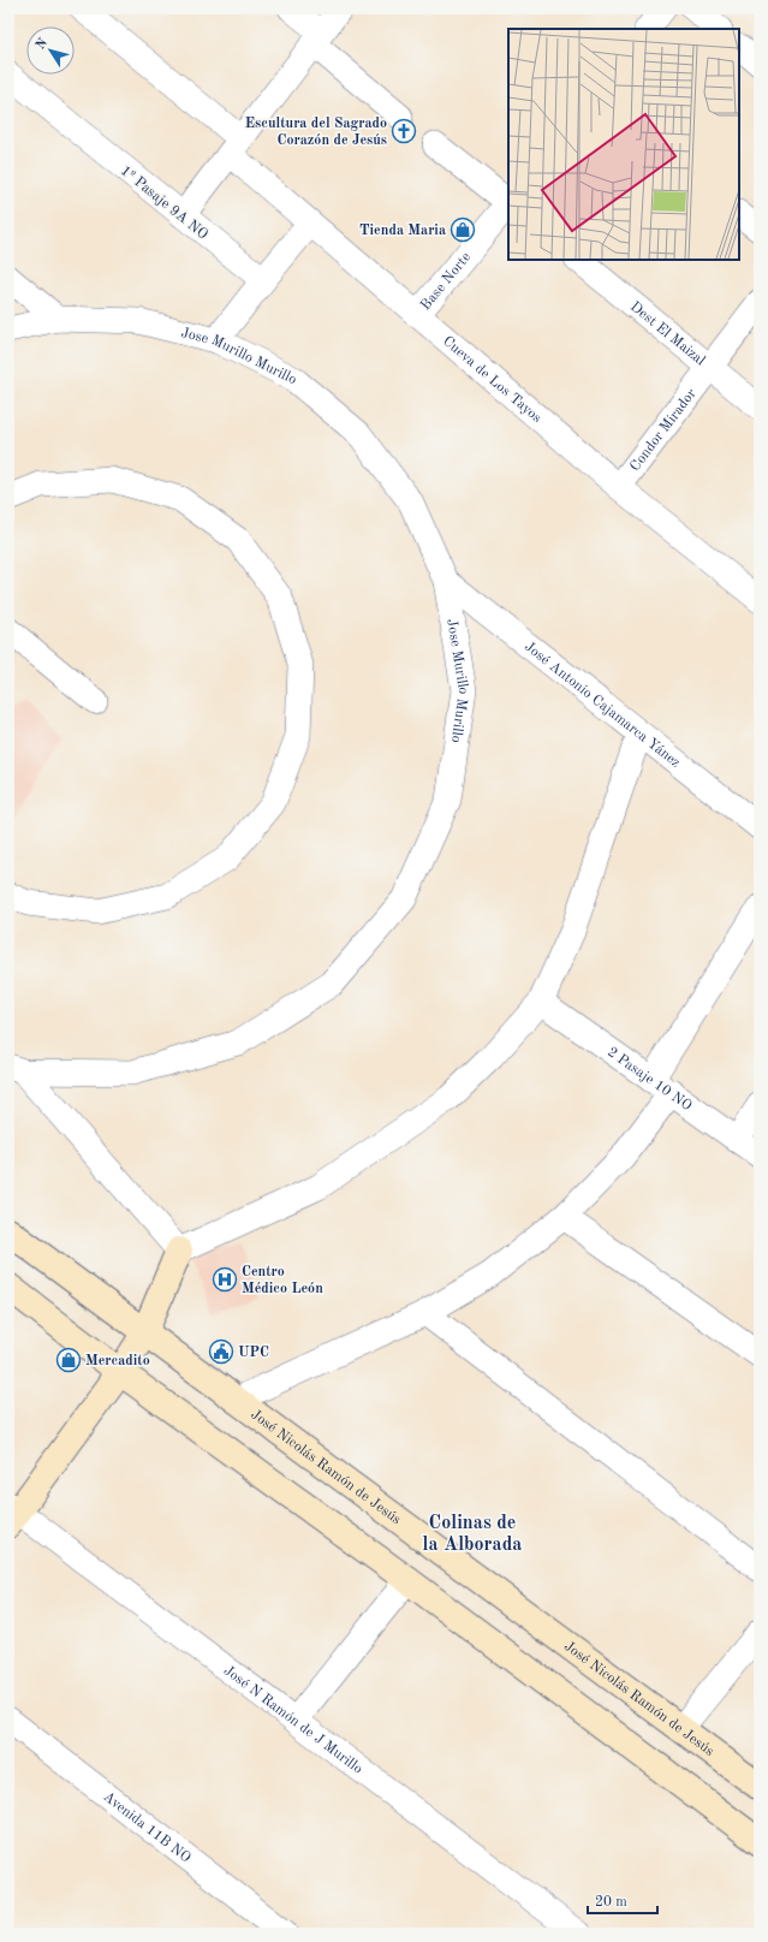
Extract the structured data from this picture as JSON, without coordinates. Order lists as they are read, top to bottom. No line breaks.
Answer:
{"streets":{"street":["1º Pasaje 9A NO","Base Norte","Dest El Maizal","Jose Murillo Murillo","Cueva de Los Tayos","Condor Mirador","José Antonio Cajamarca Yánez","2 Pasaje 10 NO","José Nicolás Ramón de Jesús","José N Ramón de J Murillo","Avenida 11B NO"]},"crossings":[["Base Norte","Cueva de Los Tayos"],["Dest El Maizal","Condor Mirador"],["Jose Murillo Murillo","José Antonio Cajamarca Yánez"],["Cueva de Los Tayos","Condor Mirador"]],"districts":["Colinas de la Alborada"],"places":{"church":["Escultura del Sagrado Corazón de Jesús"],"shop":["Tienda Maria","Mercadito"],"hospital":["Centro Médico León"],"public building":["UPC"]},"scale_bar":"20 m","north":"top left"}
